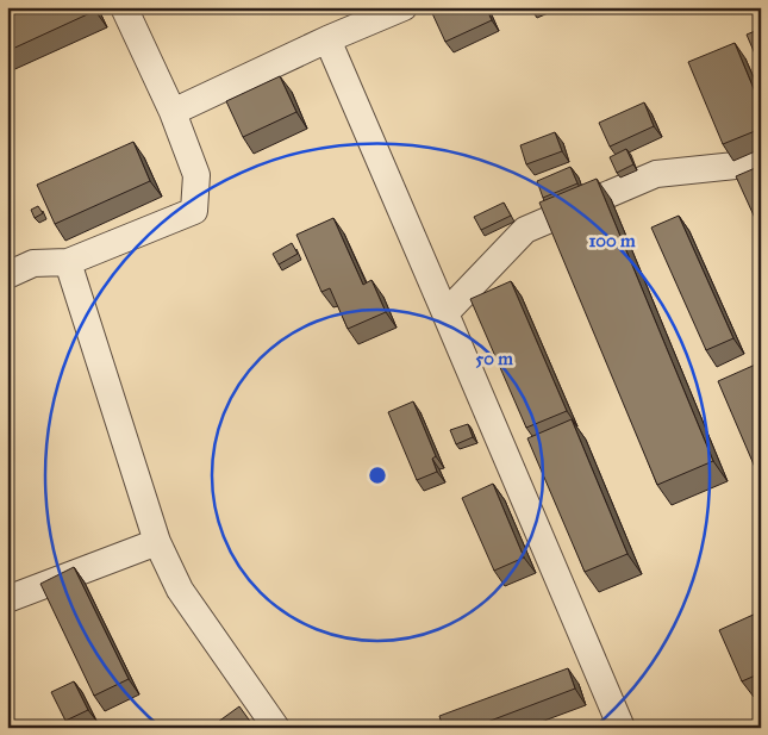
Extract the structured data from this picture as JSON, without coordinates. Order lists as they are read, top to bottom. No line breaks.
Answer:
{"rings":["100 m","50 m"]}
